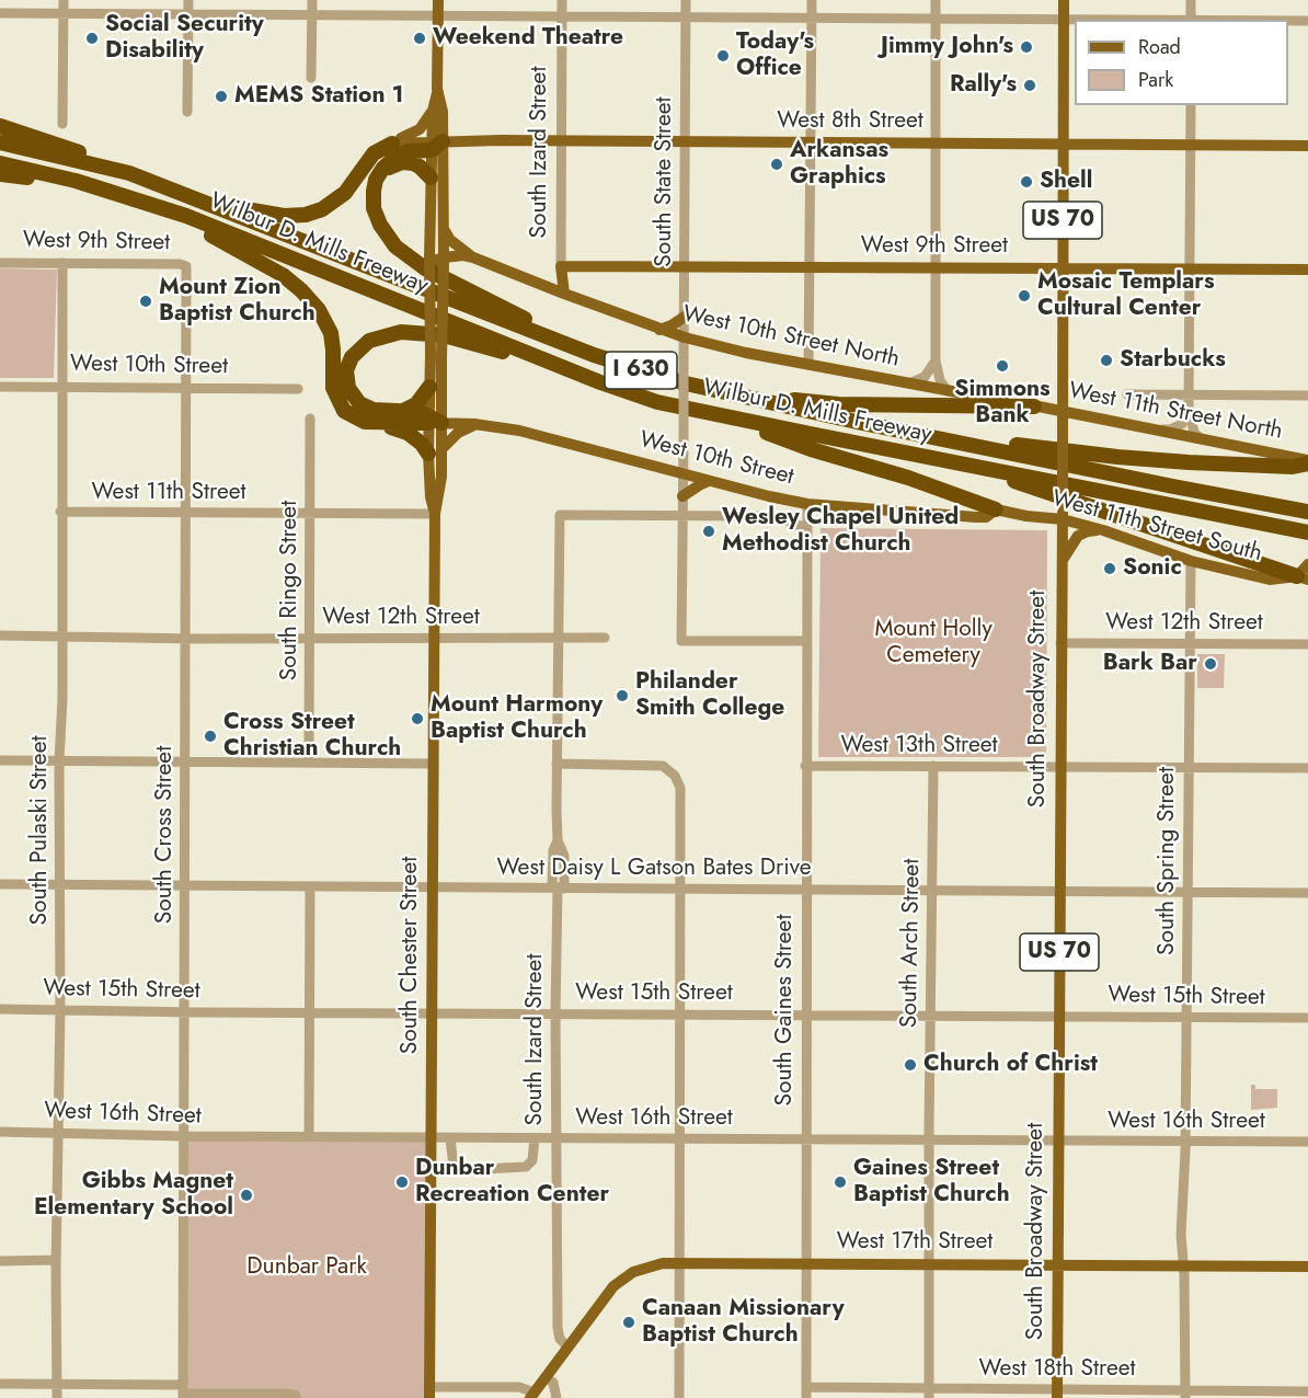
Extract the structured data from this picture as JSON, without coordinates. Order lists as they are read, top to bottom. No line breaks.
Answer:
{"streets":{"highway":["Wilbur D. Mills Freeway","I 630"],"main road":["West 8th Street","South Izard Street","US 70","West 9th Street","West 10th Street North","West 10th Street","West 11th Street North","West 11th Street South","South Broadway Street","South Chester Street","West 17th Street"],"street":["South State Street","West 11th Street","South Ringo Street","West 12th Street","West 13th Street","South Pulaski Street","South Cross Street","South Spring Street","West Daisy L Gatson Bates Drive","South Arch Street","West 15th Street","South Gaines Street","West 16th Street","West 18th Street"]},"crossings":[["West 8th Street","South Izard Street"],["West 8th Street","South State Street"],["West 8th Street","South Broadway Street"],["West 8th Street","South Chester Street"],["South Izard Street","South State Street"],["South Izard Street","West 9th Street"],["South Izard Street","West 10th Street North"],["South Izard Street","West 12th Street"],["South Izard Street","West Daisy L Gatson Bates Drive"],["South Izard Street","West 15th Street"],["South Izard Street","West 16th Street"],["South Izard Street","West 17th Street"],["South State Street","West 9th Street"],["South State Street","West 10th Street North"],["South State Street","West 10th Street"],["South State Street","South Gaines Street"],["West 9th Street","South Broadway Street"],["West 9th Street","South Pulaski Street"],["West 9th Street","South Cross Street"],["West 10th Street North","West 11th Street North"],["West 10th Street","West 11th Street South"],["West 10th Street","South Pulaski Street"],["West 10th Street","South Cross Street"],["West 10th Street","South Chester Street"],["West 10th Street","South Gaines Street"],["West 11th Street North","South Broadway Street"],["West 11th Street","South Ringo Street"],["West 11th Street","South Pulaski Street"],["West 11th Street","South Cross Street"],["West 11th Street","South Chester Street"],["West 11th Street South","South Broadway Street"],["West 11th Street South","South Spring Street"],["South Ringo Street","West 12th Street"],["West 12th Street","South Broadway Street"],["West 12th Street","South Pulaski Street"],["West 12th Street","South Cross Street"],["West 12th Street","South Spring Street"],["West 12th Street","South Chester Street"],["South Broadway Street","West 13th Street"],["South Broadway Street","West Daisy L Gatson Bates Drive"],["South Broadway Street","West 15th Street"],["South Broadway Street","West 16th Street"],["South Broadway Street","West 17th Street"],["South Broadway Street","West 18th Street"],["West 13th Street","South Spring Street"],["West 13th Street","South Arch Street"],["West 13th Street","South Gaines Street"],["South Pulaski Street","West Daisy L Gatson Bates Drive"],["South Pulaski Street","West 15th Street"],["South Pulaski Street","West 16th Street"],["South Cross Street","West Daisy L Gatson Bates Drive"],["South Cross Street","West 15th Street"],["South Cross Street","West 16th Street"],["South Spring Street","West Daisy L Gatson Bates Drive"],["South Spring Street","West 15th Street"],["South Spring Street","West 16th Street"],["South Spring Street","West 17th Street"],["South Spring Street","West 18th Street"],["West Daisy L Gatson Bates Drive","South Arch Street"],["West Daisy L Gatson Bates Drive","South Chester Street"],["West Daisy L Gatson Bates Drive","South Gaines Street"],["South Arch Street","West 15th Street"],["South Arch Street","West 16th Street"],["South Arch Street","West 17th Street"],["South Arch Street","West 18th Street"],["South Chester Street","West 15th Street"],["South Chester Street","West 16th Street"],["West 15th Street","South Gaines Street"],["South Gaines Street","West 16th Street"],["South Gaines Street","West 17th Street"],["South Gaines Street","West 18th Street"]],"parks":["Mount Holly Cemetery","Dunbar Park"],"places":["Social Security Disability","Weekend Theatre","Jimmy John's","Today's Office","Rally's","MEMS Station 1","Arkansas Graphics","Shell","Mosaic Templars Cultural Center","Mount Zion Baptist Church","Starbucks","Simmons Bank","Wesley Chapel United Methodist Church","Sonic","Bark Bar","Philander Smith College","Mount Harmony Baptist Church","Cross Street Christian Church","Church of Christ","Dunbar Recreation Center","Gaines Street Baptist Church","Gibbs Magnet Elementary School","Canaan Missionary Baptist Church"],"legend":["Road","Park"]}
